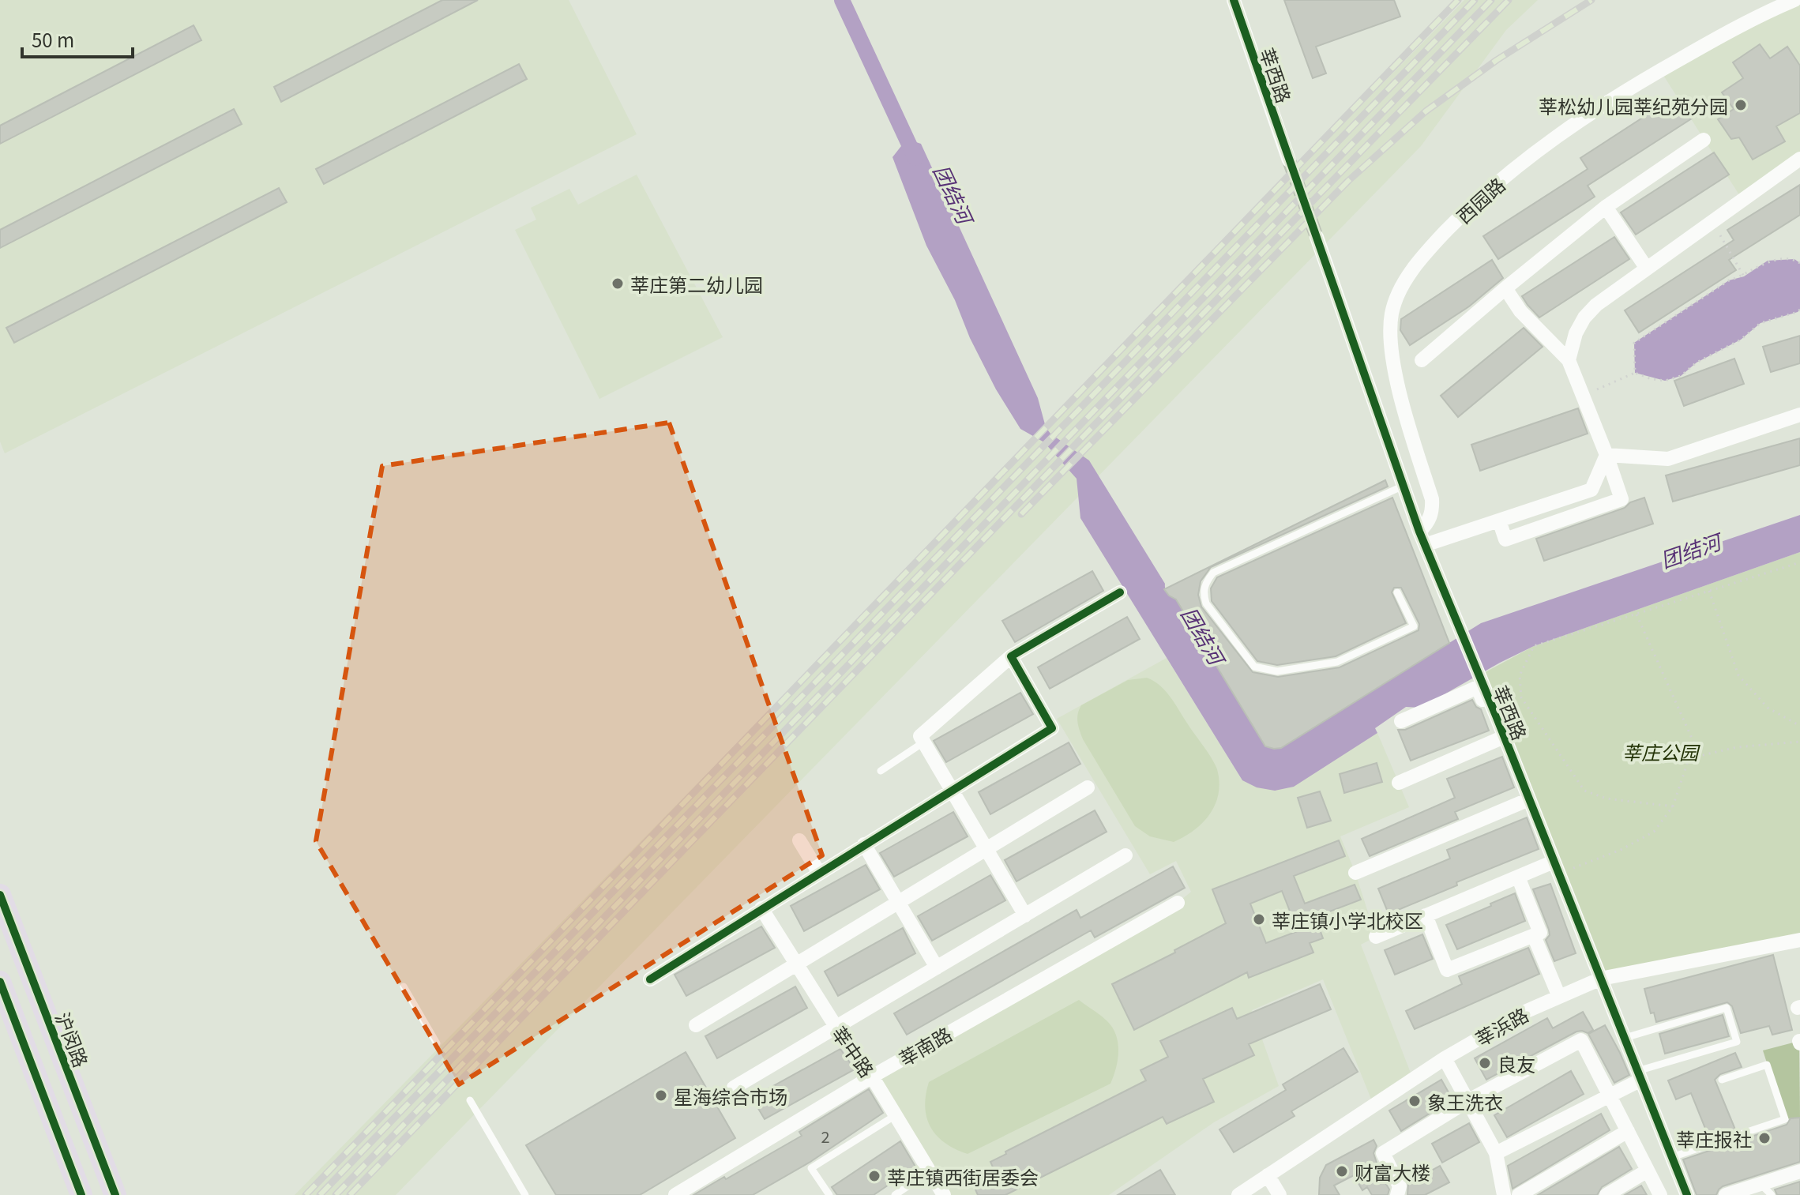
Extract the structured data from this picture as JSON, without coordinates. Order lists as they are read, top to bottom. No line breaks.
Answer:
{"streets":{"highway":["沪闵路"],"street":["莘西路","西园路","莘浜路","莘南路","莘中路"]},"crossings":[["莘西路","西园路"],["莘西路","莘浜路"],["莘南路","莘中路"]],"water":["团结河"],"parks":["莘庄公园"],"places":["莘松幼儿园莘纪苑分园","莘庄第二幼儿园","莘庄镇小学北校区","良友","星海综合市场","象王洗衣","莘庄报社","财富大楼","莘庄镇西街居委会"],"house_numbers":["2"],"scale_bar":"50 m"}
